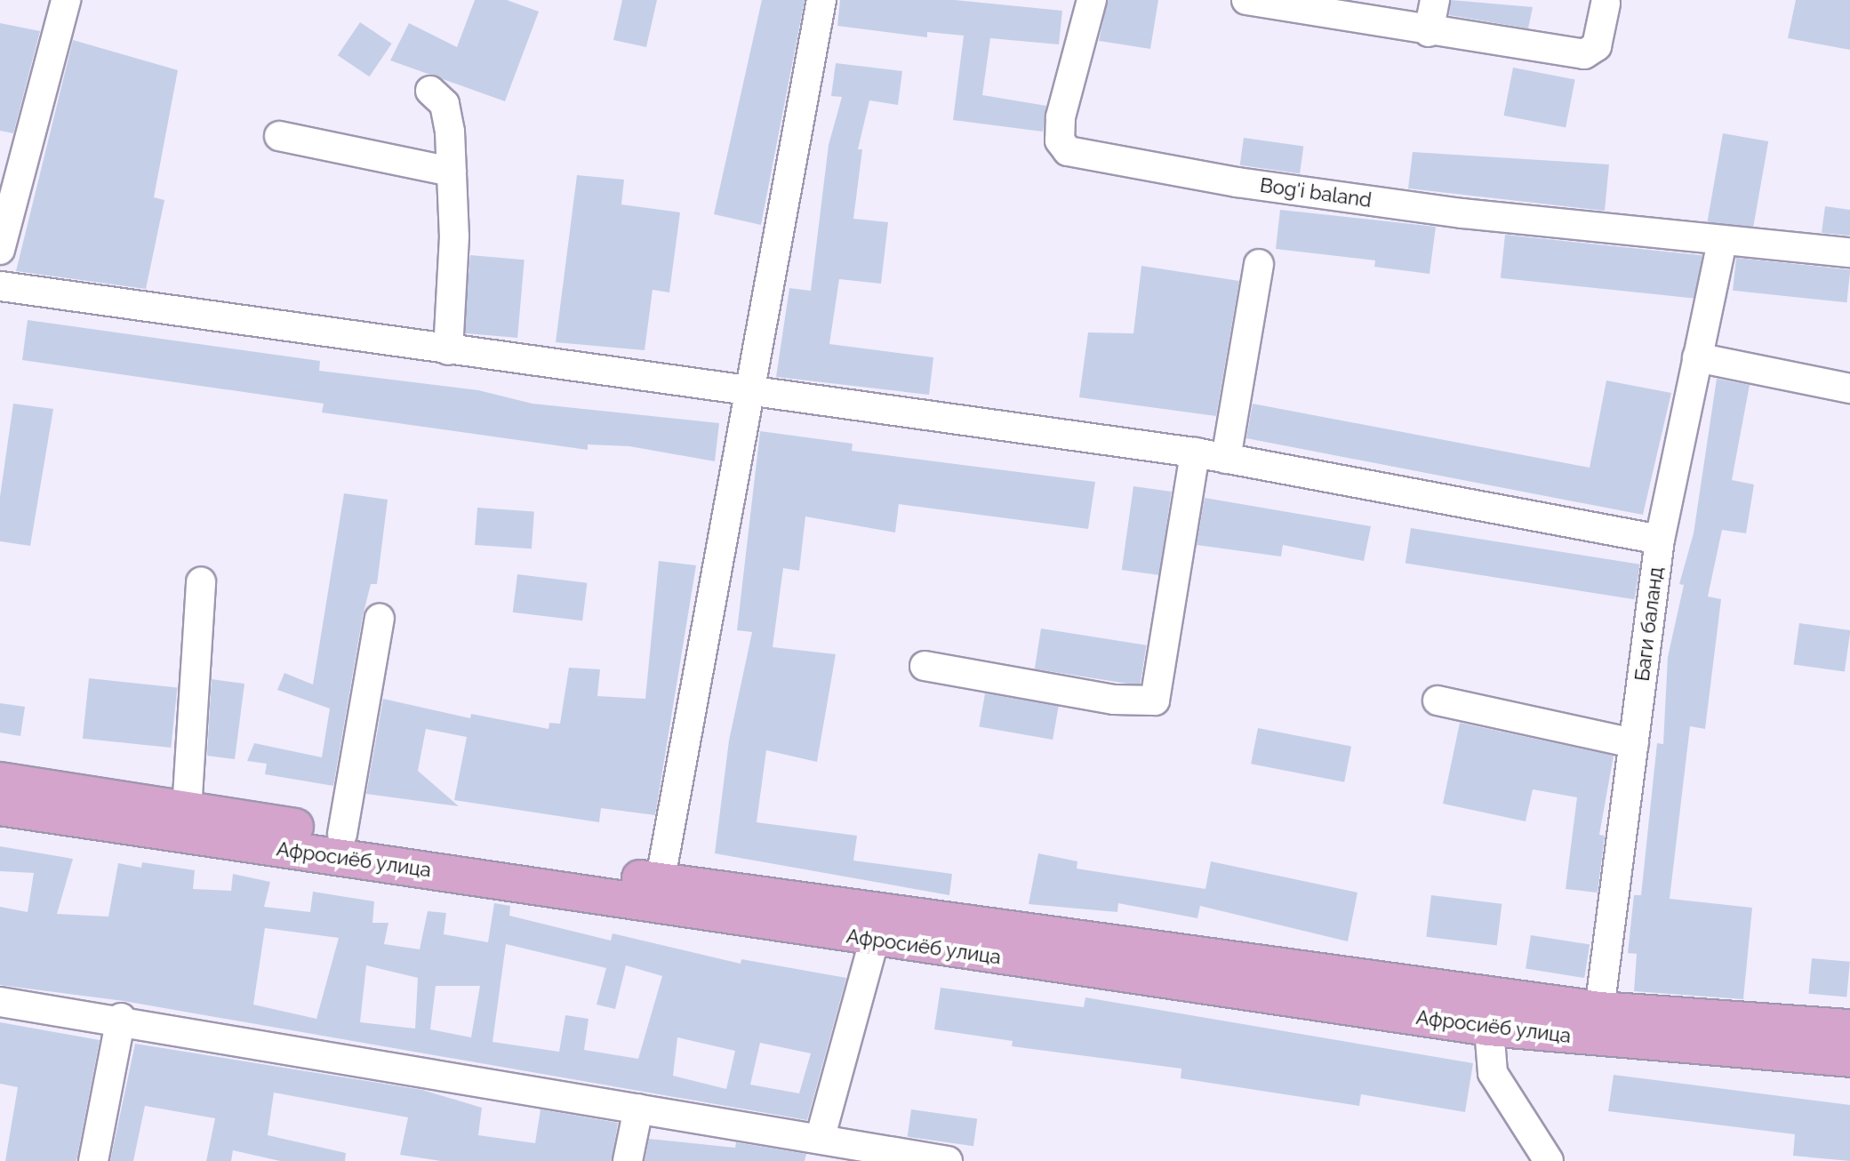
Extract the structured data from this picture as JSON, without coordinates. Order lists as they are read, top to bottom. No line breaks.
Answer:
{"streets":{"main road":["Афросиёб улица"],"street":["Bog'i baland","Баги баланд"]},"crossings":[["Bog'i baland","Баги баланд"],["Баги баланд","Афросиёб улица"]]}
